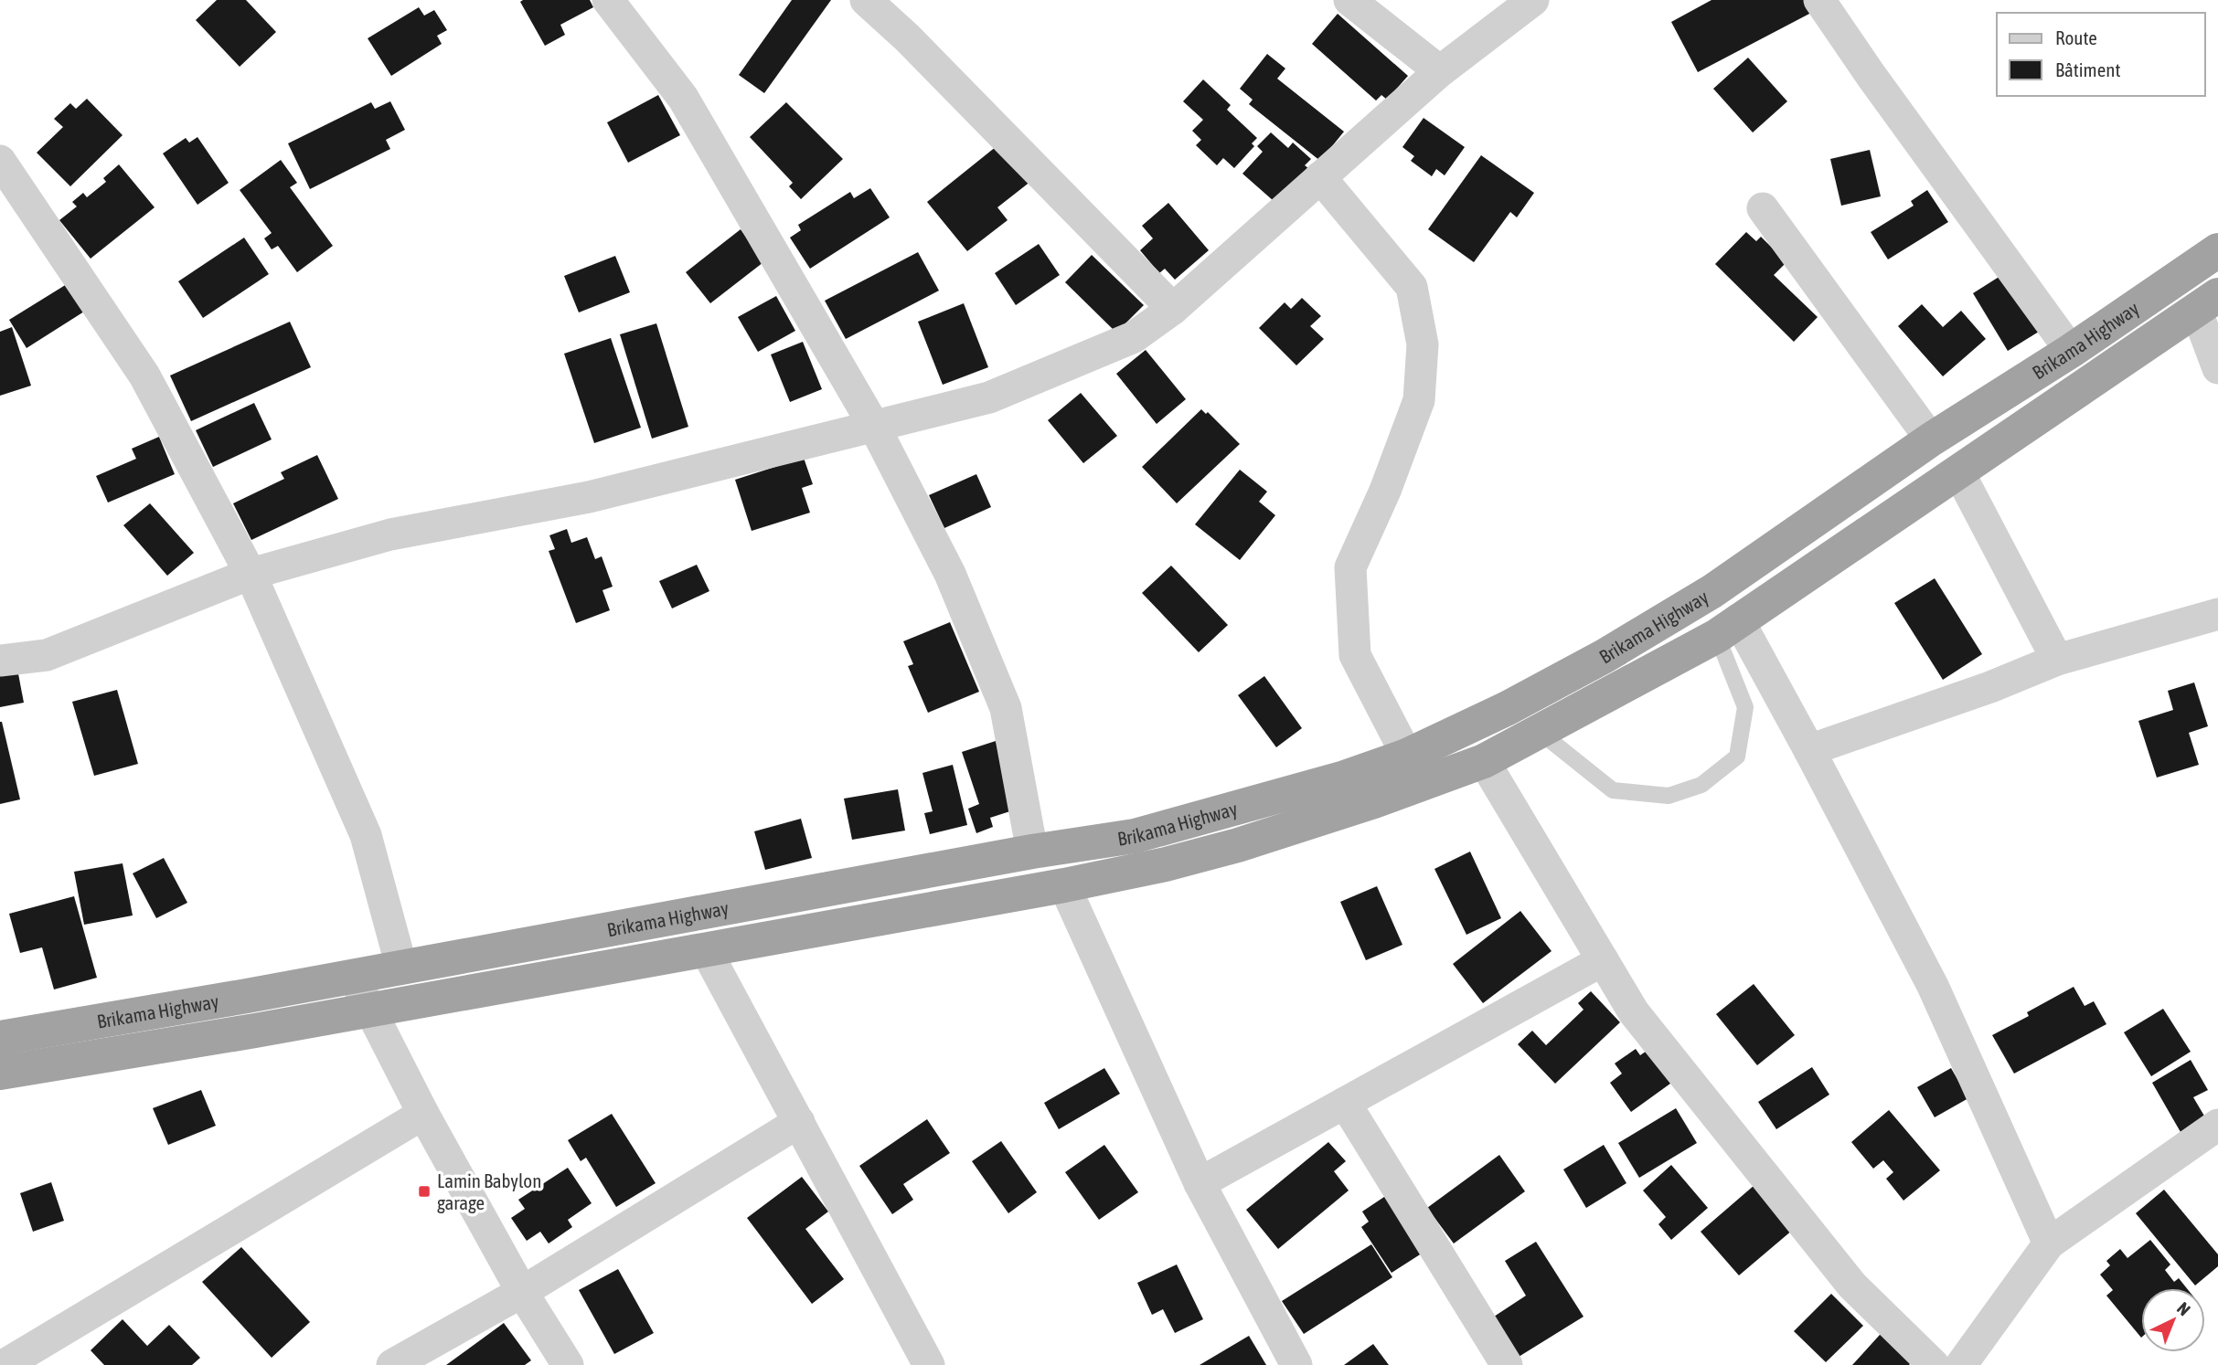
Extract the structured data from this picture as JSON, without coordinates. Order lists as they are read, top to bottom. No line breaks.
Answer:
{"streets":{"highway":["Brikama Highway"]},"places":{"transit":["Lamin Babylon garage"]},"legend":["Route","Bâtiment"],"north":"top right"}
